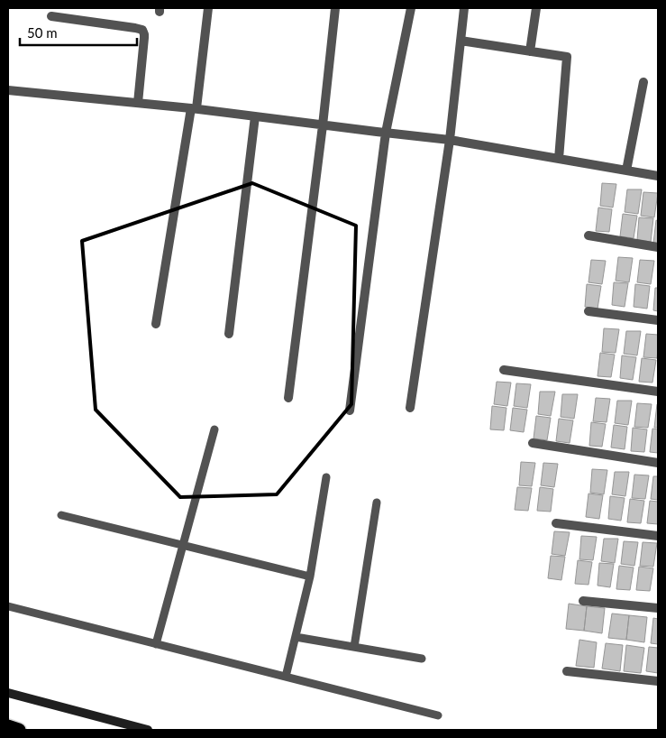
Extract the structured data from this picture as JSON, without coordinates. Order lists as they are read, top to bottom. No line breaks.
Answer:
{"scale_bar":"50 m"}
